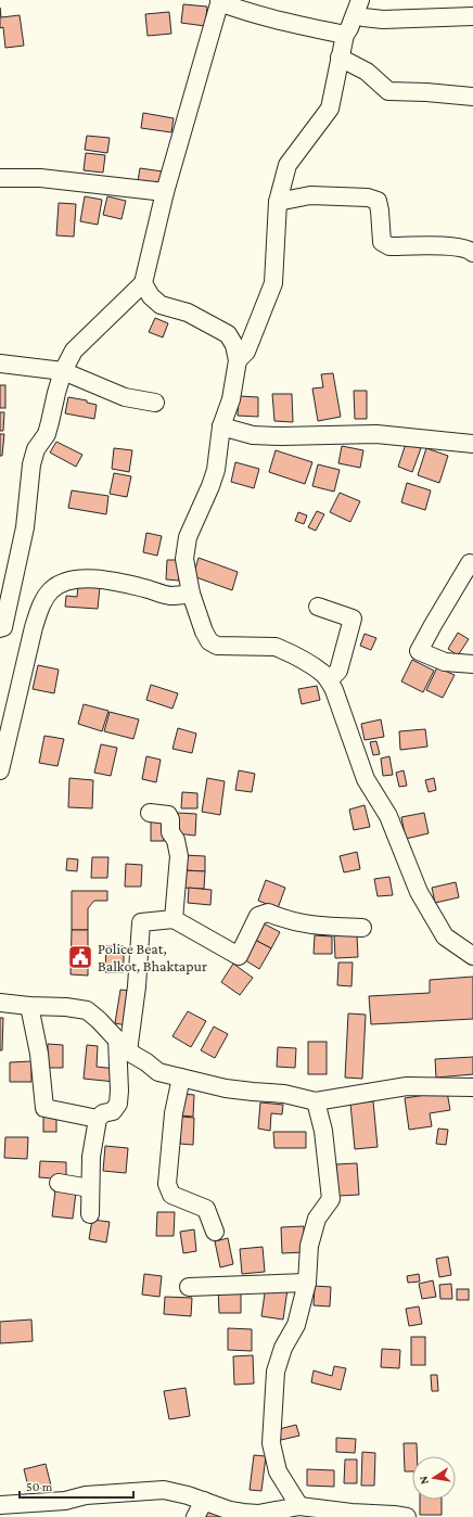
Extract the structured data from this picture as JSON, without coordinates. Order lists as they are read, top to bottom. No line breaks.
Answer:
{"places":{"public building":["Police Beat, Balkot, Bhaktapur"]},"scale_bar":"50 m","north":"left"}
